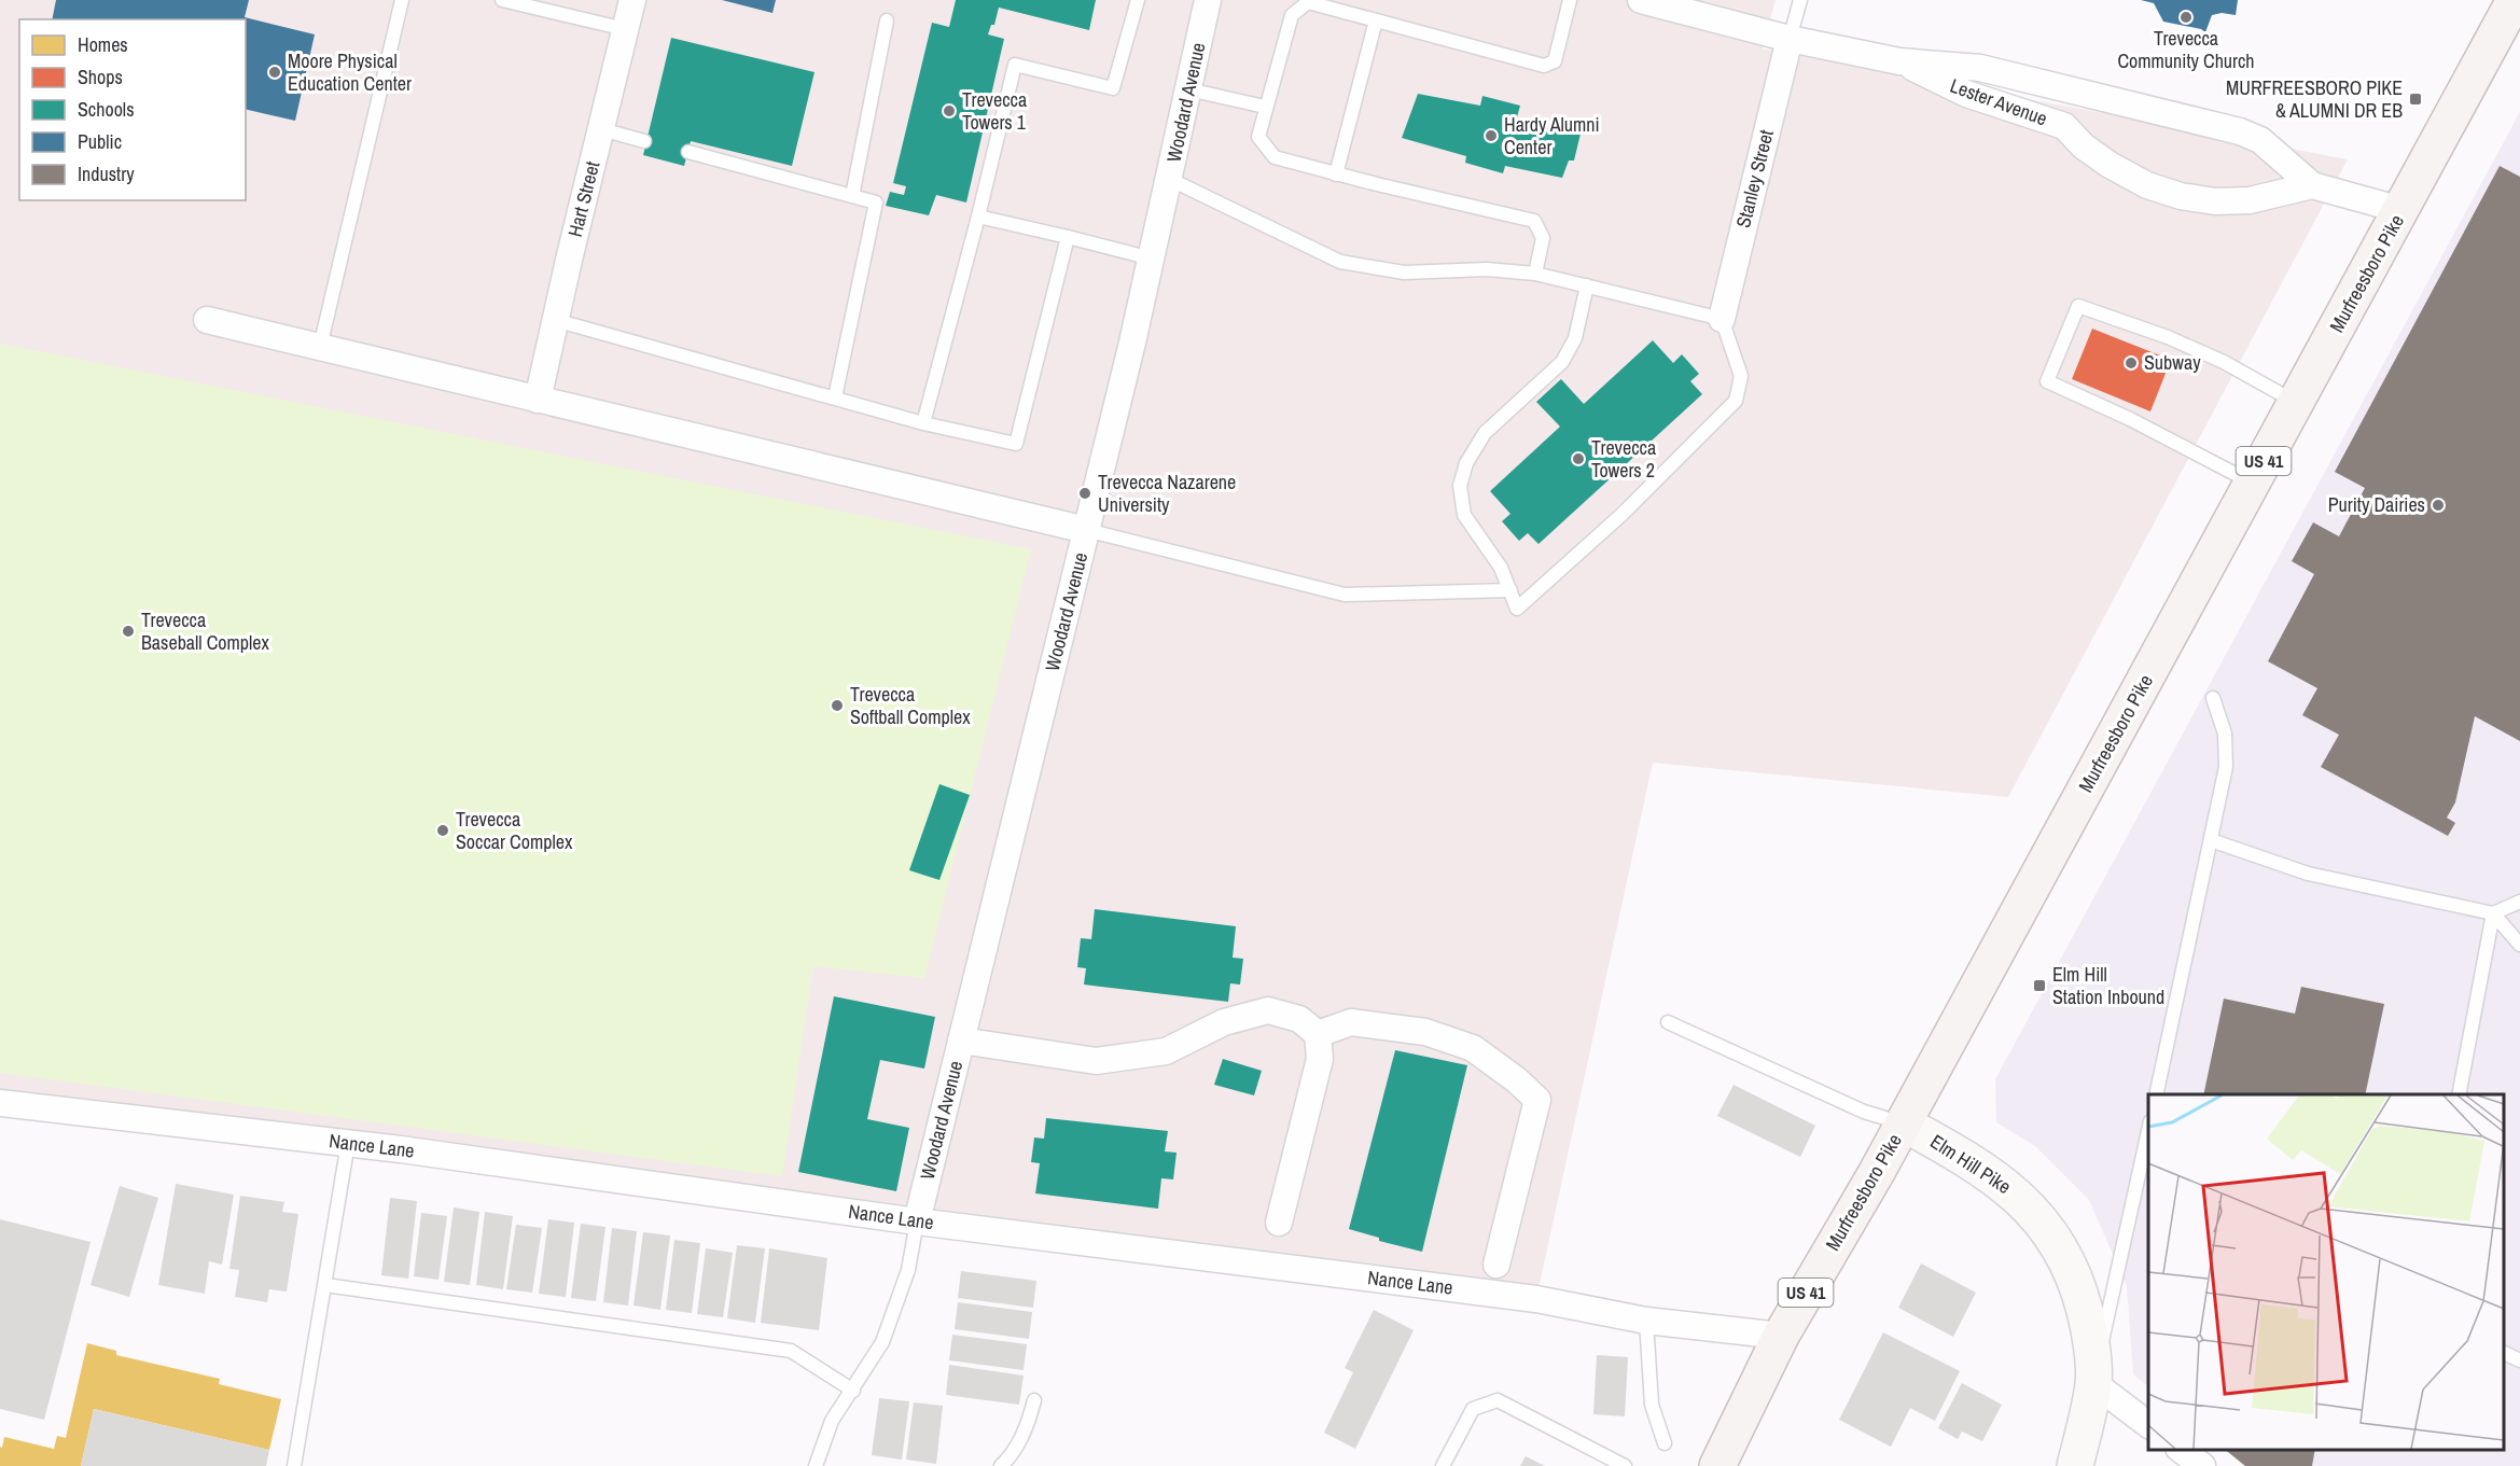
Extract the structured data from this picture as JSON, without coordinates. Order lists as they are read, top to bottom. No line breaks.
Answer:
{"streets":{"main road":["Murfreesboro Pike","US 41","Elm Hill Pike"],"street":["Woodard Avenue","Lester Avenue","Stanley Street","Hart Street","Nance Lane"]},"crossings":[["Woodard Avenue","Nance Lane"],["Lester Avenue","Stanley Street"],["Lester Avenue","Murfreesboro Pike"],["Murfreesboro Pike","Nance Lane"],["Murfreesboro Pike","Elm Hill Pike"]],"places":{"other":["Trevecca Community Church","Moore Physical Education Center","Trevecca Towers 1","Hardy Alumni Center","Subway","Trevecca Towers 2","Trevecca Nazarene University","Purity Dairies","Trevecca Baseball Complex","Trevecca Softball Complex","Trevecca Soccar Complex"],"transit":["MURFREESBORO PIKE & ALUMNI DR EB","Elm Hill Station Inbound"]},"legend":["Homes","Shops","Schools","Public","Industry"]}
